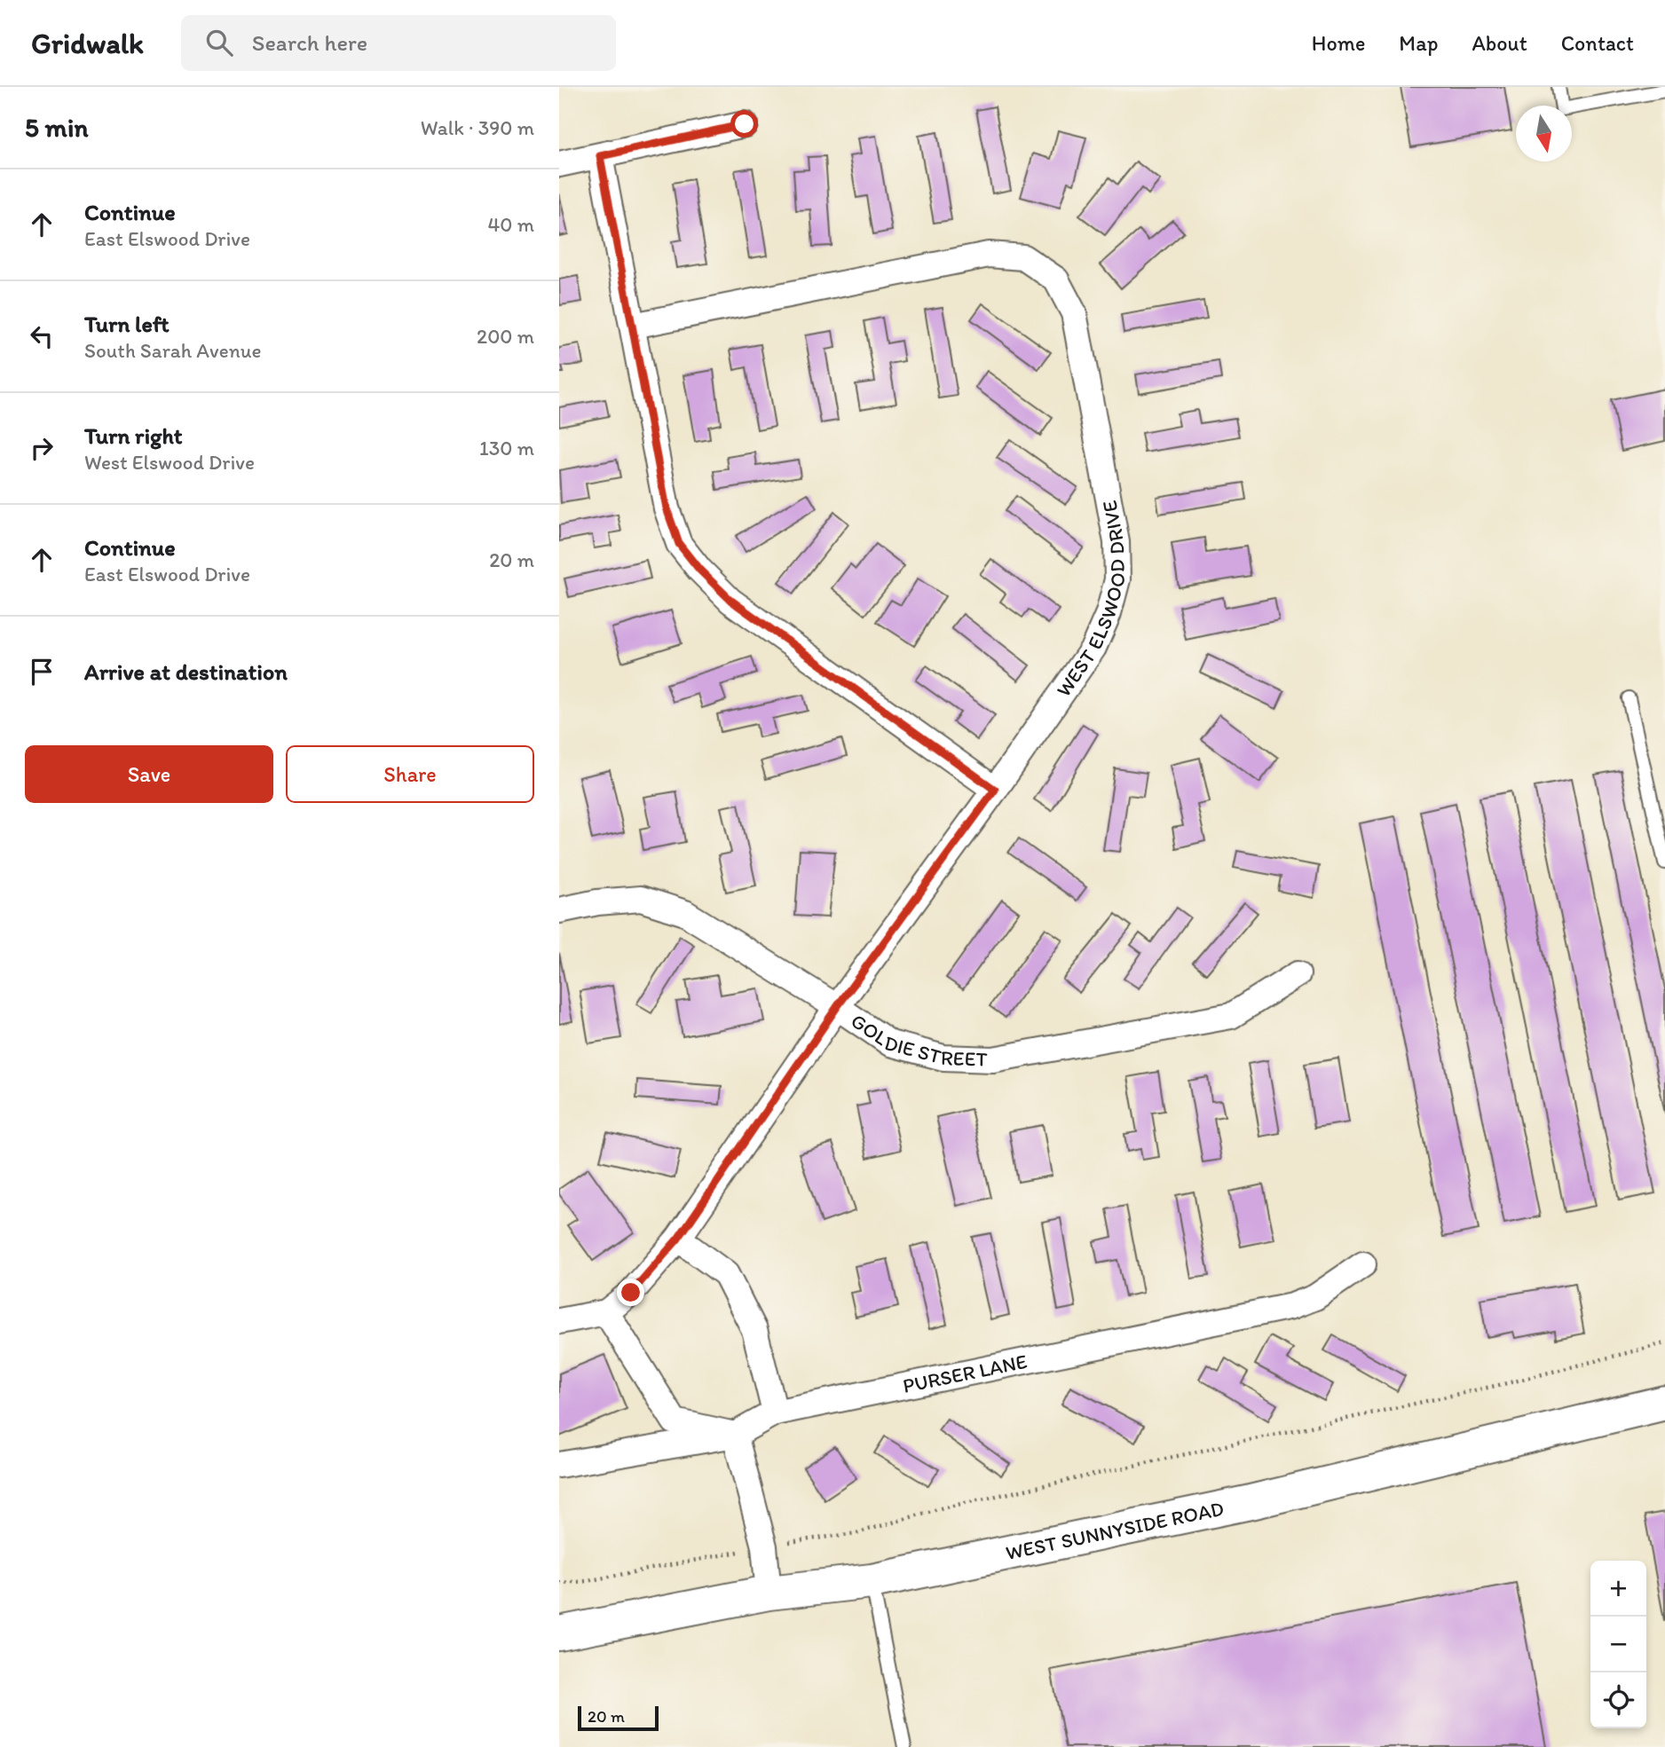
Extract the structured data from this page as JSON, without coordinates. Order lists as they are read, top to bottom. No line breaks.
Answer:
{"streets":{"main road":["WEST SUNNYSIDE ROAD"],"street":["WEST ELSWOOD DRIVE","GOLDIE STREET","PURSER LANE"]},"crossings":[["WEST ELSWOOD DRIVE","GOLDIE STREET"]],"scale_bar":"20 m","north":"bottom","page":{"header":"Gridwalk","search":"Search here","nav":["Home","Map","About","Contact"],"heading":["5 min","Walk · 390 m"],"list":[["Continue","East Elswood Drive","40 m"],["Turn left","South Sarah Avenue","200 m"],["Turn right","West Elswood Drive","130 m"],["Continue","East Elswood Drive","20 m"],"Arrive at destination"],"buttons":["Save","Share"],"map_buttons":["+","−"],"scale":"20 m"}}
